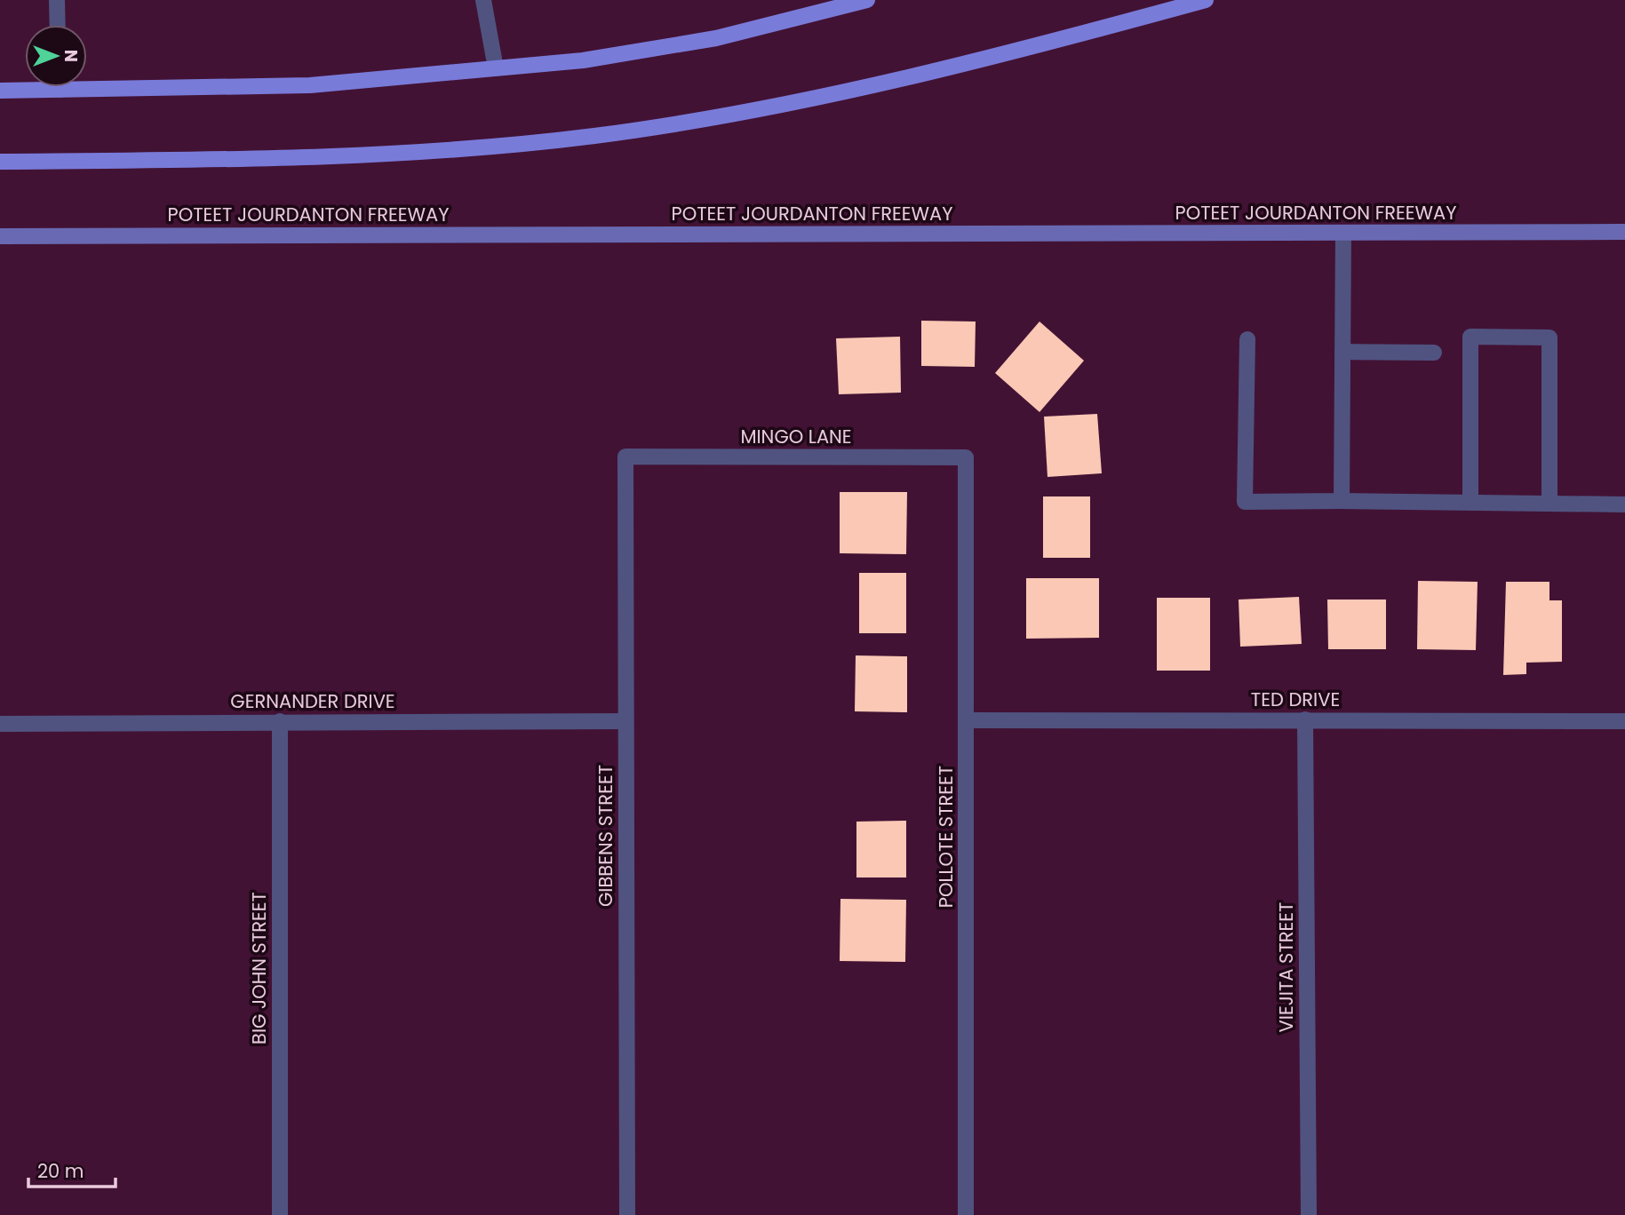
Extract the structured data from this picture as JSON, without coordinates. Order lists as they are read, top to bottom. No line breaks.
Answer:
{"streets":{"street":["POTEET JOURDANTON FREEWAY","MINGO LANE","TED DRIVE","GERNANDER DRIVE","GIBBENS STREET","POLLOTE STREET","VIEJITA STREET","BIG JOHN STREET"]},"crossings":[["MINGO LANE","GIBBENS STREET"],["MINGO LANE","POLLOTE STREET"],["TED DRIVE","POLLOTE STREET"],["TED DRIVE","VIEJITA STREET"],["GERNANDER DRIVE","GIBBENS STREET"],["GERNANDER DRIVE","BIG JOHN STREET"]],"scale_bar":"20 m","north":"right"}
